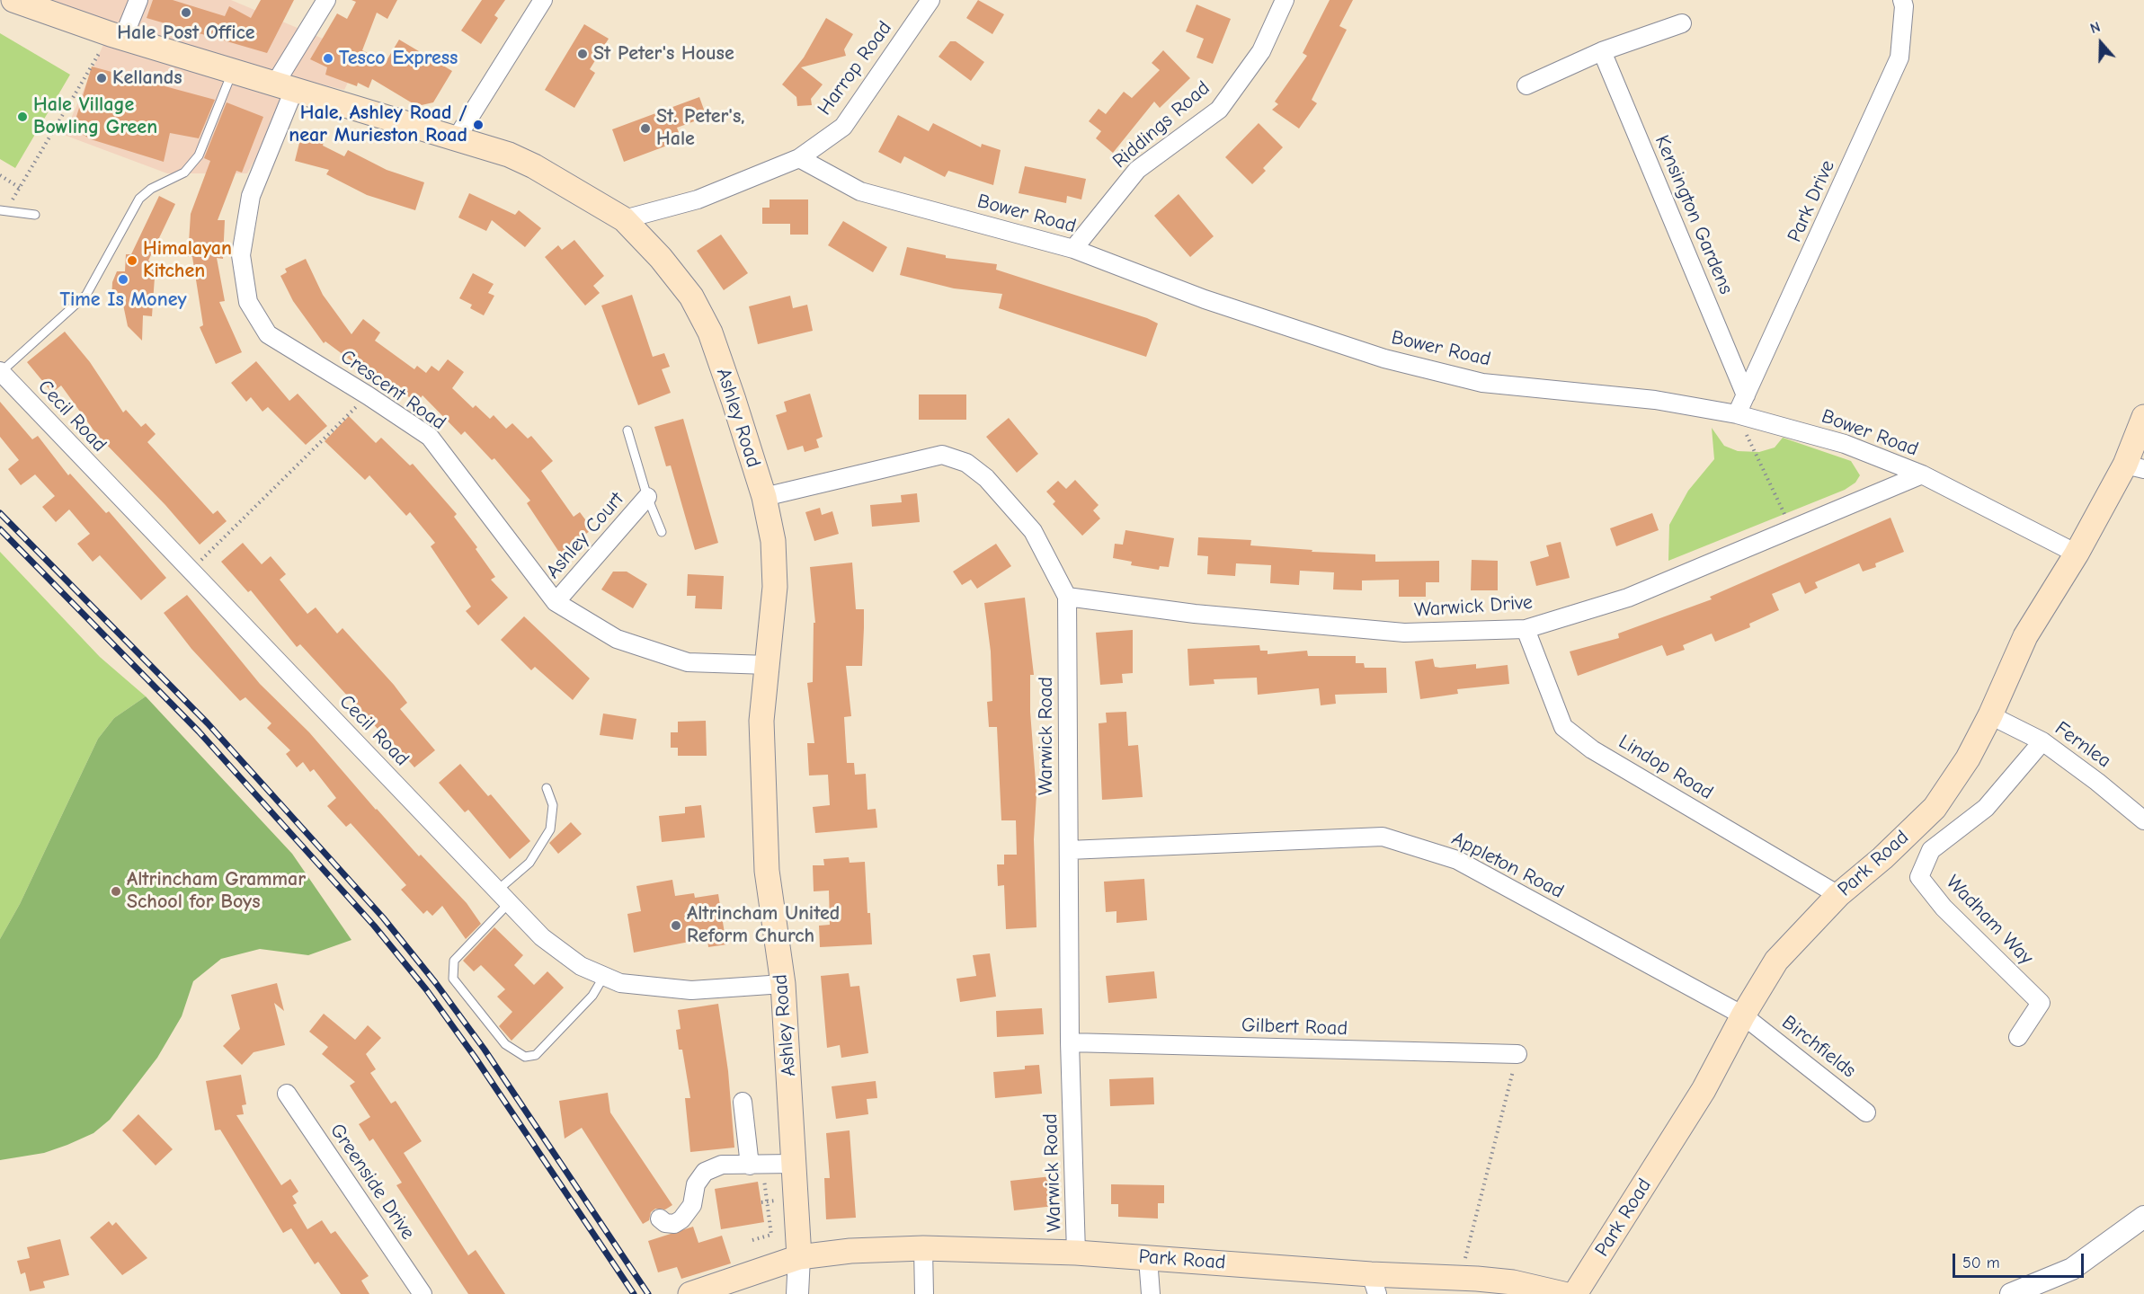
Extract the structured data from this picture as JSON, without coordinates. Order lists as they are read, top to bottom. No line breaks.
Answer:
{"streets":{"main road":["Ashley Road","Park Road"],"street":["Harrop Road","Riddings Road","Park Drive","Bower Road","Kensington Gardens","Crescent Road","Cecil Road","Ashley Court","Warwick Drive","Warwick Road","Fernlea","Lindop Road","Appleton Road","Wadham Way","Gilbert Road","Birchfields","Greenside Drive"]},"crossings":[["Harrop Road","Bower Road"],["Harrop Road","Ashley Road"],["Riddings Road","Bower Road"],["Park Drive","Bower Road"],["Park Drive","Kensington Gardens"],["Bower Road","Warwick Drive"],["Bower Road","Park Road"],["Crescent Road","Ashley Road"],["Crescent Road","Ashley Court"],["Cecil Road","Ashley Road"],["Ashley Road","Warwick Road"],["Ashley Road","Park Road"],["Warwick Drive","Warwick Road"],["Warwick Drive","Lindop Road"],["Warwick Road","Park Road"],["Warwick Road","Appleton Road"],["Warwick Road","Gilbert Road"],["Fernlea","Park Road"],["Fernlea","Wadham Way"],["Lindop Road","Park Road"],["Park Road","Appleton Road"],["Park Road","Birchfields"],["Appleton Road","Birchfields"]],"places":["Hale Post Office","St Peter's House","Tesco Express","Kellands","Hale Village Bowling Green","Hale, Ashley Road / near Murieston Road","St. Peter's, Hale","Himalayan Kitchen","Time Is Money","Altrincham Grammar School for Boys","Altrincham United Reform Church"],"scale_bar":"50 m","north":"top"}
